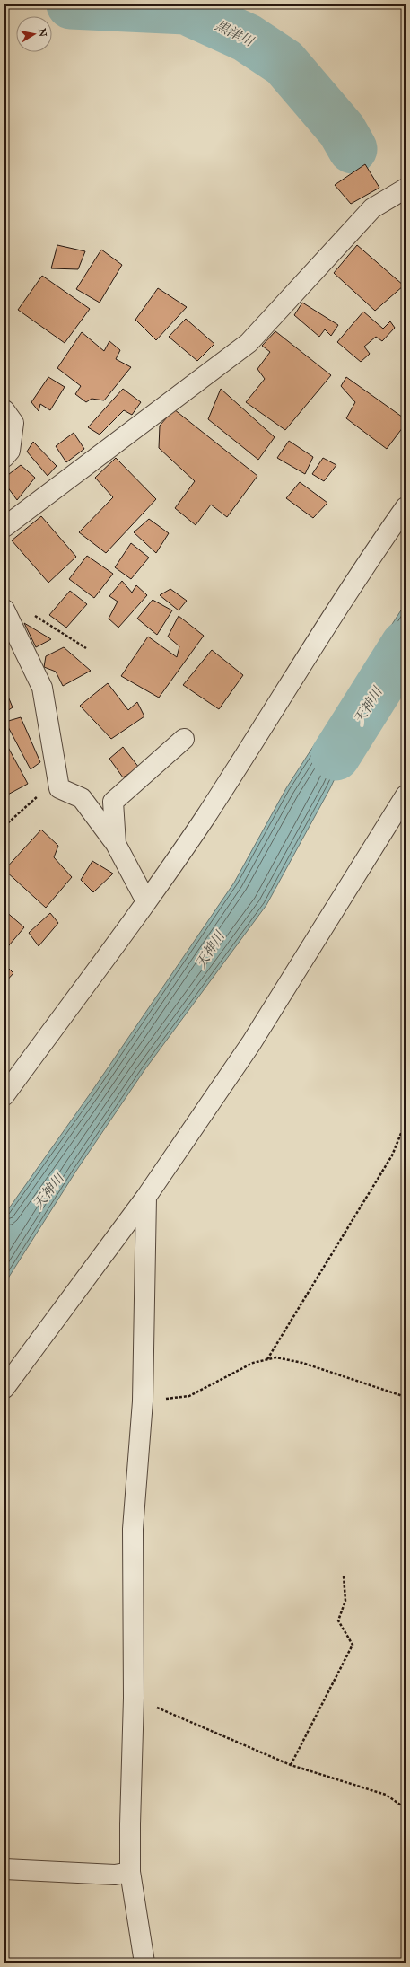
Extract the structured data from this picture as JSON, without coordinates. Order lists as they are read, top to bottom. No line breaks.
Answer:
{"water":["黒津川","天神川"],"north":"right"}
